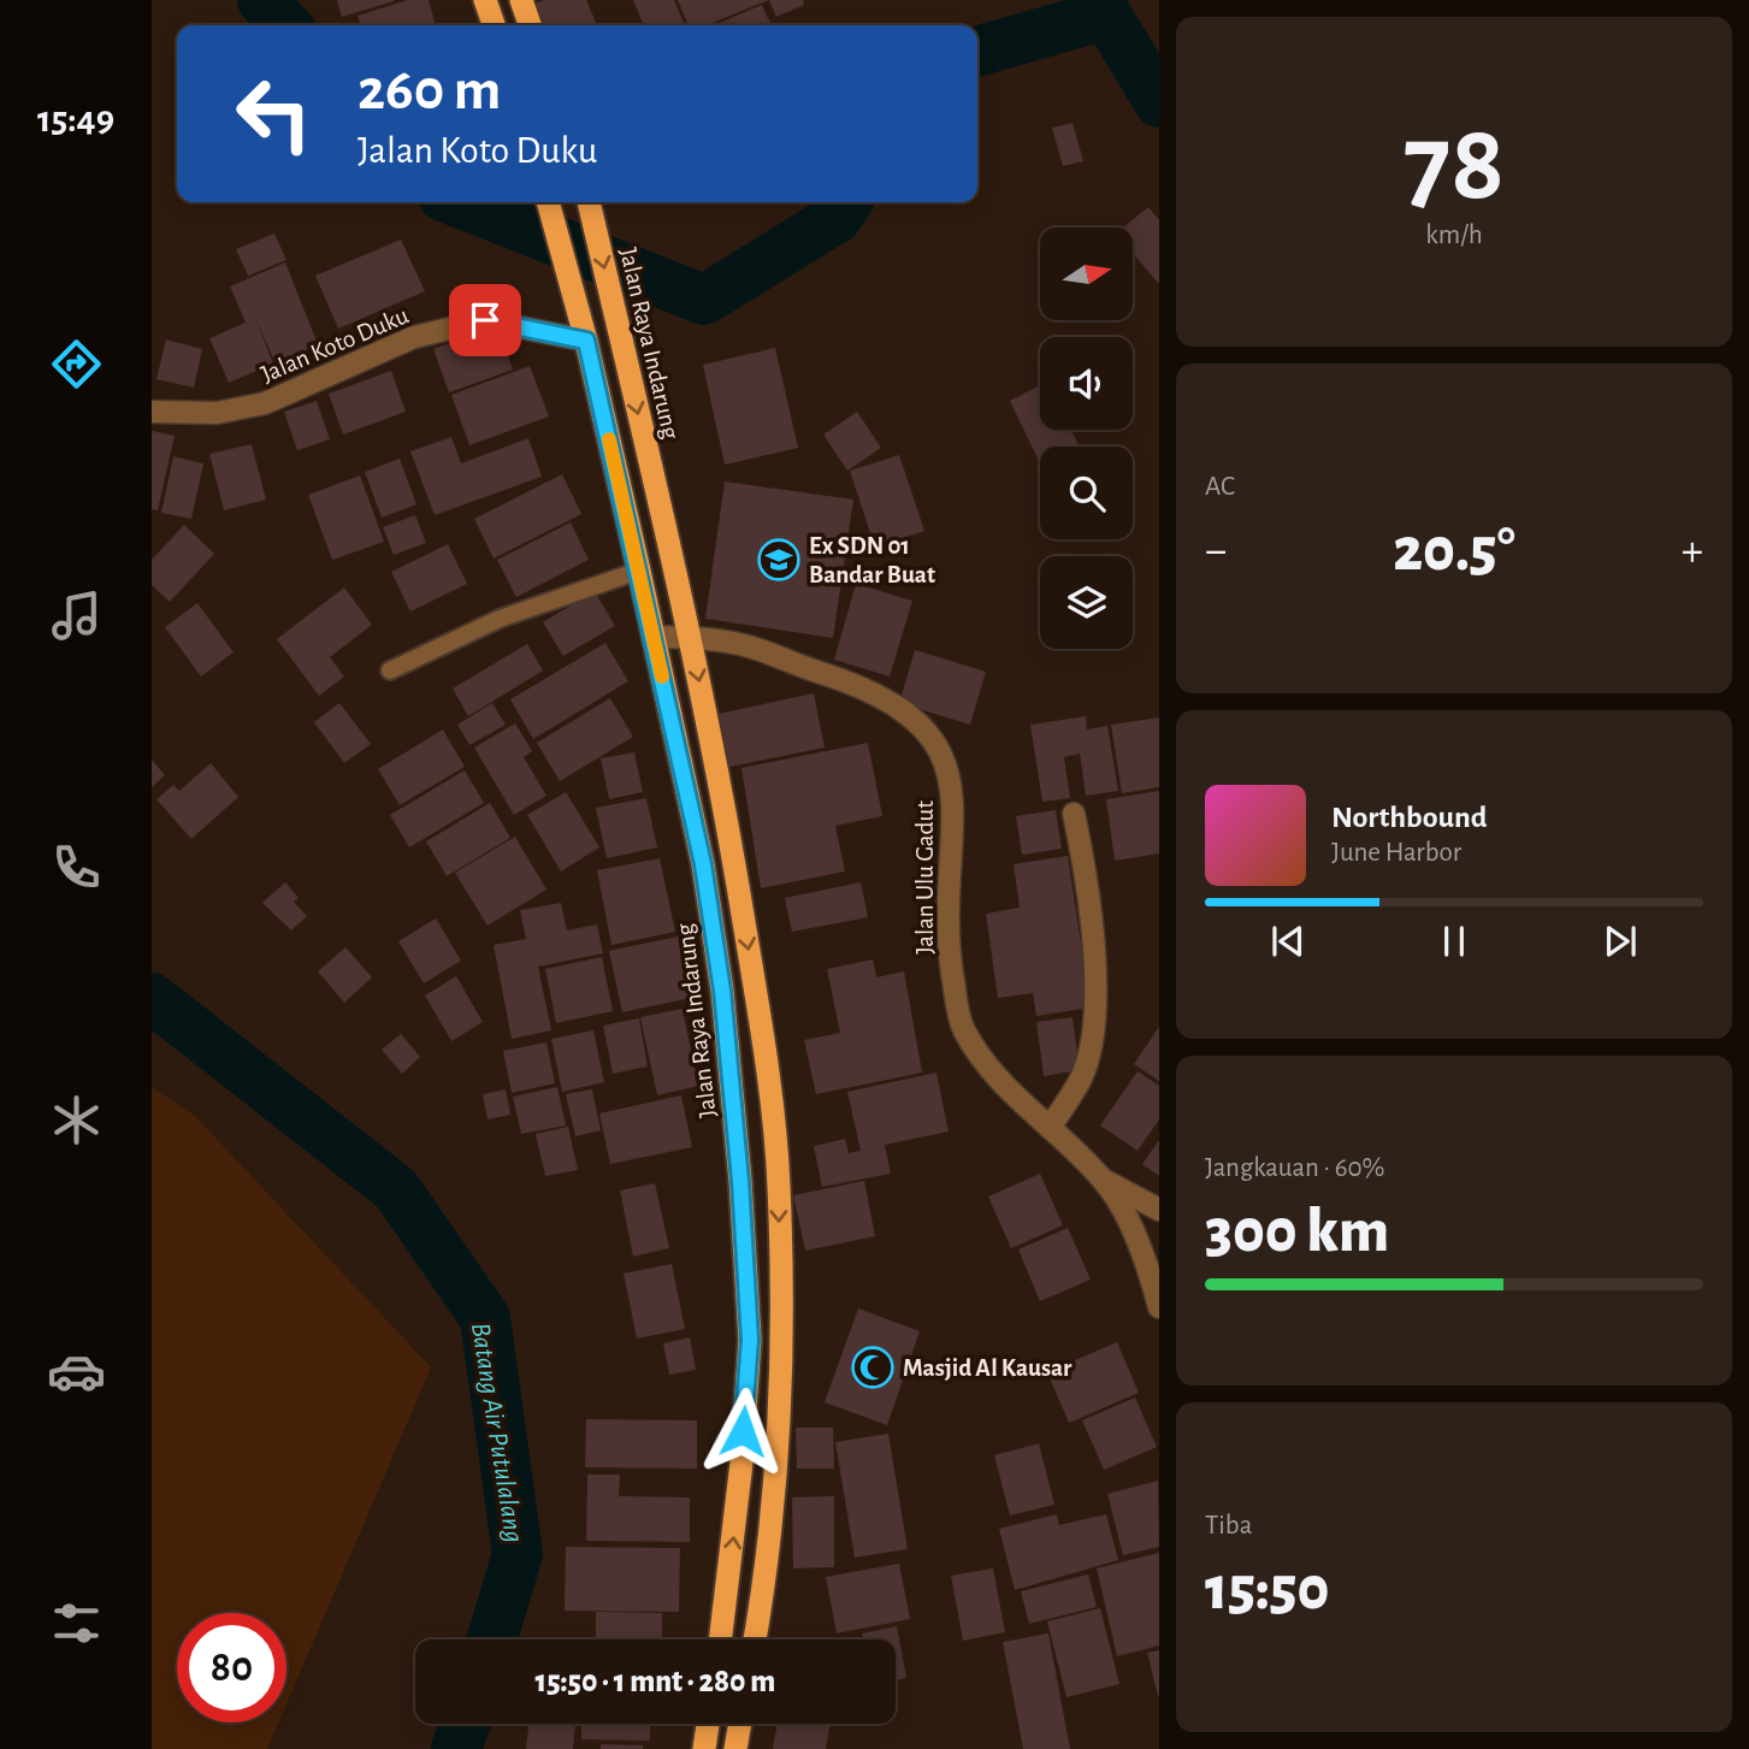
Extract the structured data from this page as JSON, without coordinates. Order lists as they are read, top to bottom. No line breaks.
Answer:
{"streets":{"highway":["Jalan Raya Indarung"],"street":["Jalan Koto Duku","Jalan Ulu Gadut"]},"crossings":[["Jalan Raya Indarung","Jalan Koto Duku"],["Jalan Raya Indarung","Jalan Ulu Gadut"]],"water":["Batang Air Putulalang"],"places":{"school or university":["Ex SDN 01 Bandar Buat"],"mosque":["Masjid Al Kausar"]},"north":"right","page":{"tabs":"15:49","tile":[["78","km/h"],"AC",["Jangkauan · 60%","300 km"],["Tiba","15:50"]],"turn":["260 m","Jalan Koto Duku"],"heat":["−","20.5°","+"],"song":["Northbound","June Harbor"],"limit":"80","trip":"15:50 · 1 mnt · 280 m"}}
